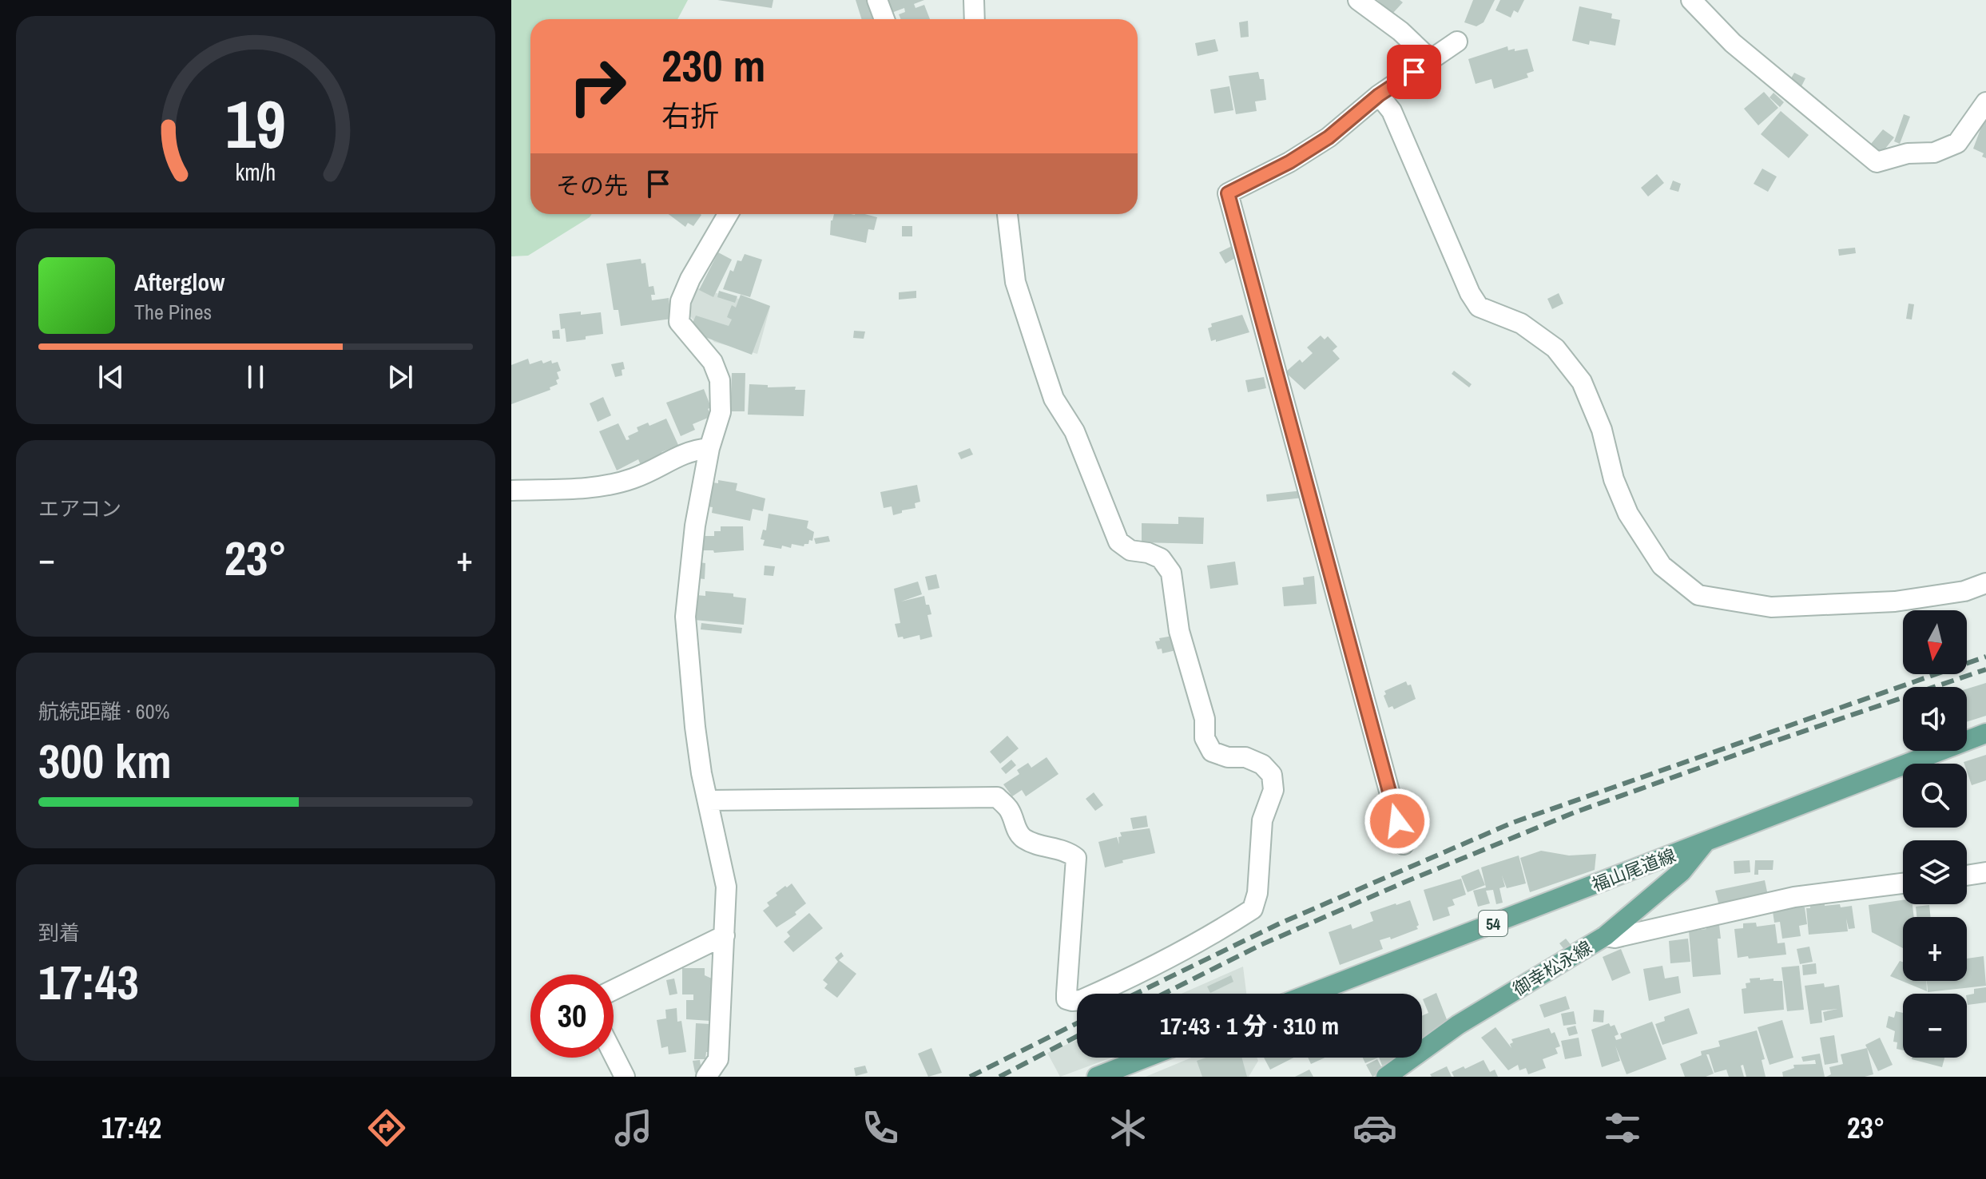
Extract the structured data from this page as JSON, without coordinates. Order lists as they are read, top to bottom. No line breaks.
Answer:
{"streets":{"main road":["福山尾道線","54","御幸松永線"]},"crossings":[["福山尾道線","御幸松永線"]],"north":"bottom","page":{"turn":["230 m","右折"],"then":"その先","song":["Afterglow","The Pines"],"tile":["エアコン",["航続距離 · 60%","300 km"],["到着","17:43"]],"heat":["−","23°","+"],"map_buttons":["+","−"],"limit":"30","trip":"17:43 · 1 分 · 310 m","tabs":["17:42","23°"],"gauge":["19","km/h"]}}
